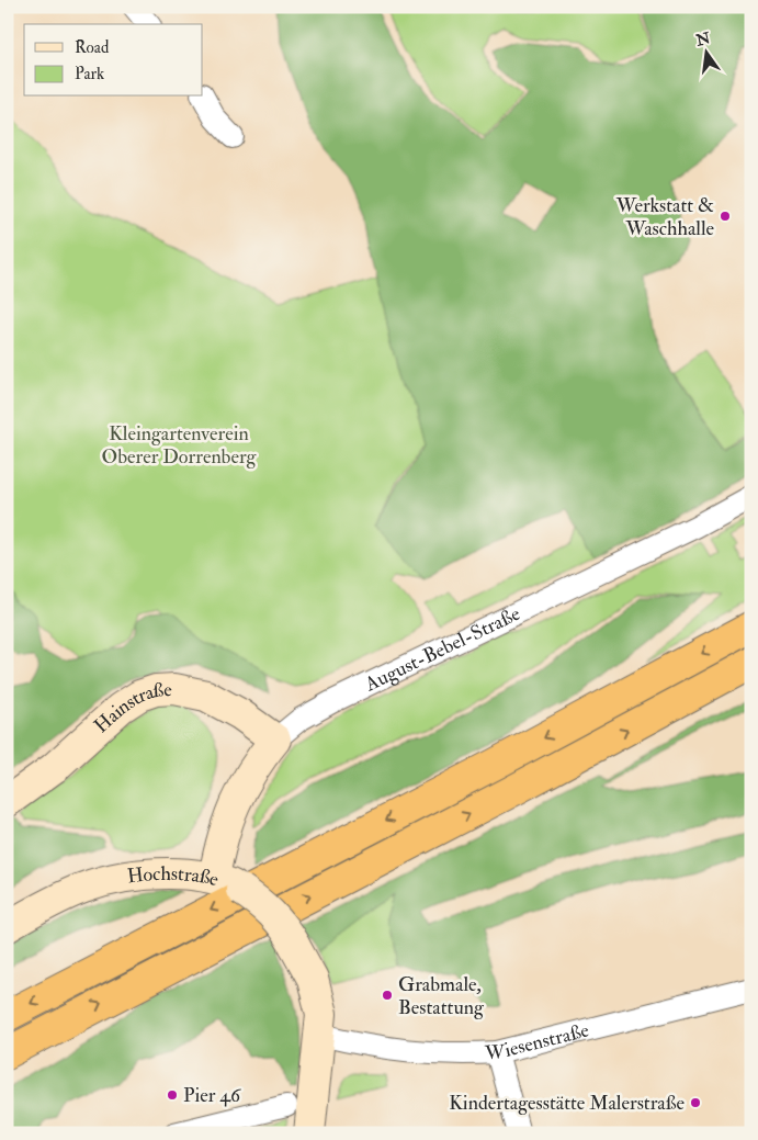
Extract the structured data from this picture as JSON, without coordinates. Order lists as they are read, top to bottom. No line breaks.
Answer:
{"streets":{"main road":["August-Bebel-Straße","Hainstraße","Hochstraße"],"street":["Wiesenstraße"]},"crossings":[["August-Bebel-Straße","Hainstraße"],["August-Bebel-Straße","Hochstraße"],["Hochstraße","Wiesenstraße"]],"parks":["Kleingartenverein Oberer Dorrenberg"],"places":["Werkstatt & Waschhalle","Grabmale, Bestattung","Pier 46","Kindertagesstätte Malerstraße"],"legend":["Road","Park"],"north":"top"}
